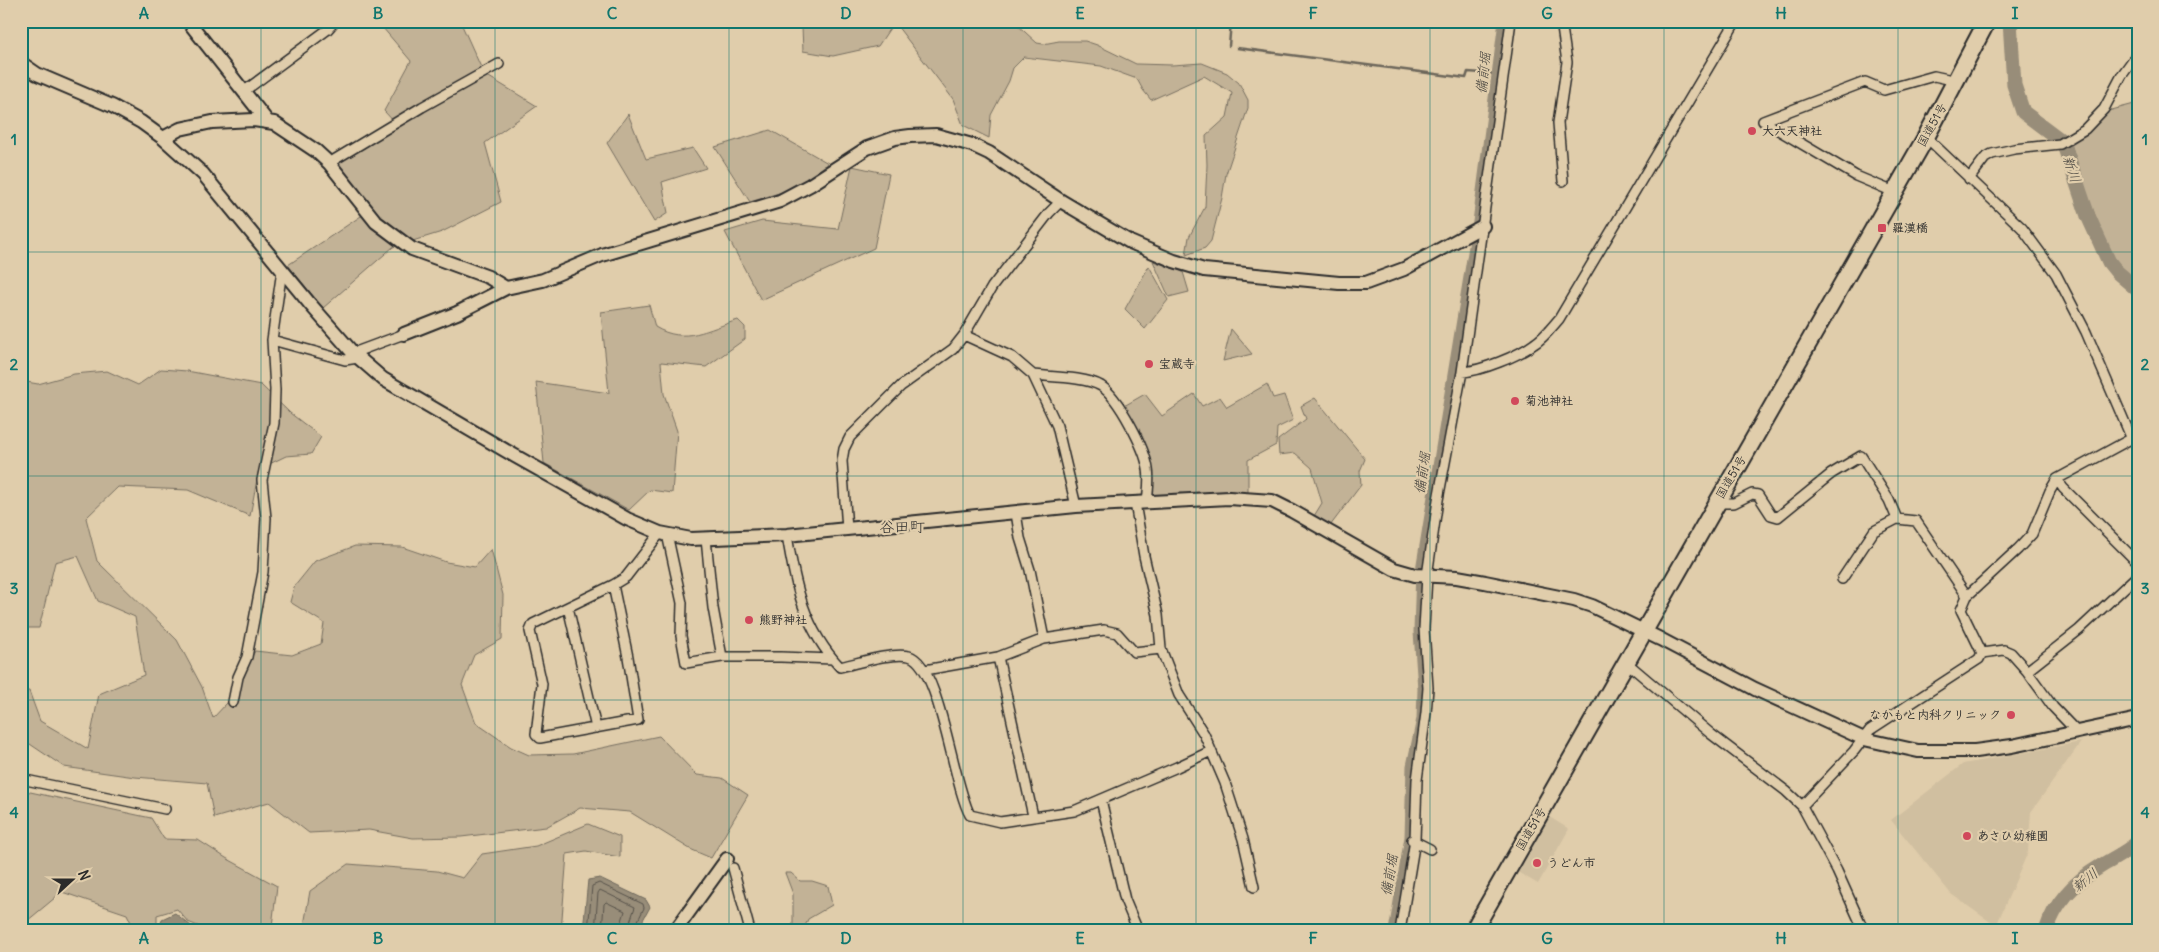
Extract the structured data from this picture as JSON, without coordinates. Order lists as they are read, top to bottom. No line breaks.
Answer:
{"streets":{"highway":["国道51号"]},"districts":["谷田町"],"water":["備前堀","新川"],"places":{"other":["大六天神社","宝蔵寺","菊池神社","熊野神社","なかもと内科クリニック","あさひ幼稚園","うどん市"],"transit":["羅漢橋"]},"north":"right","grid":{"columns":["A","B","C","D","E","F","G","H","I"],"rows":["1","2","3","4"]}}
